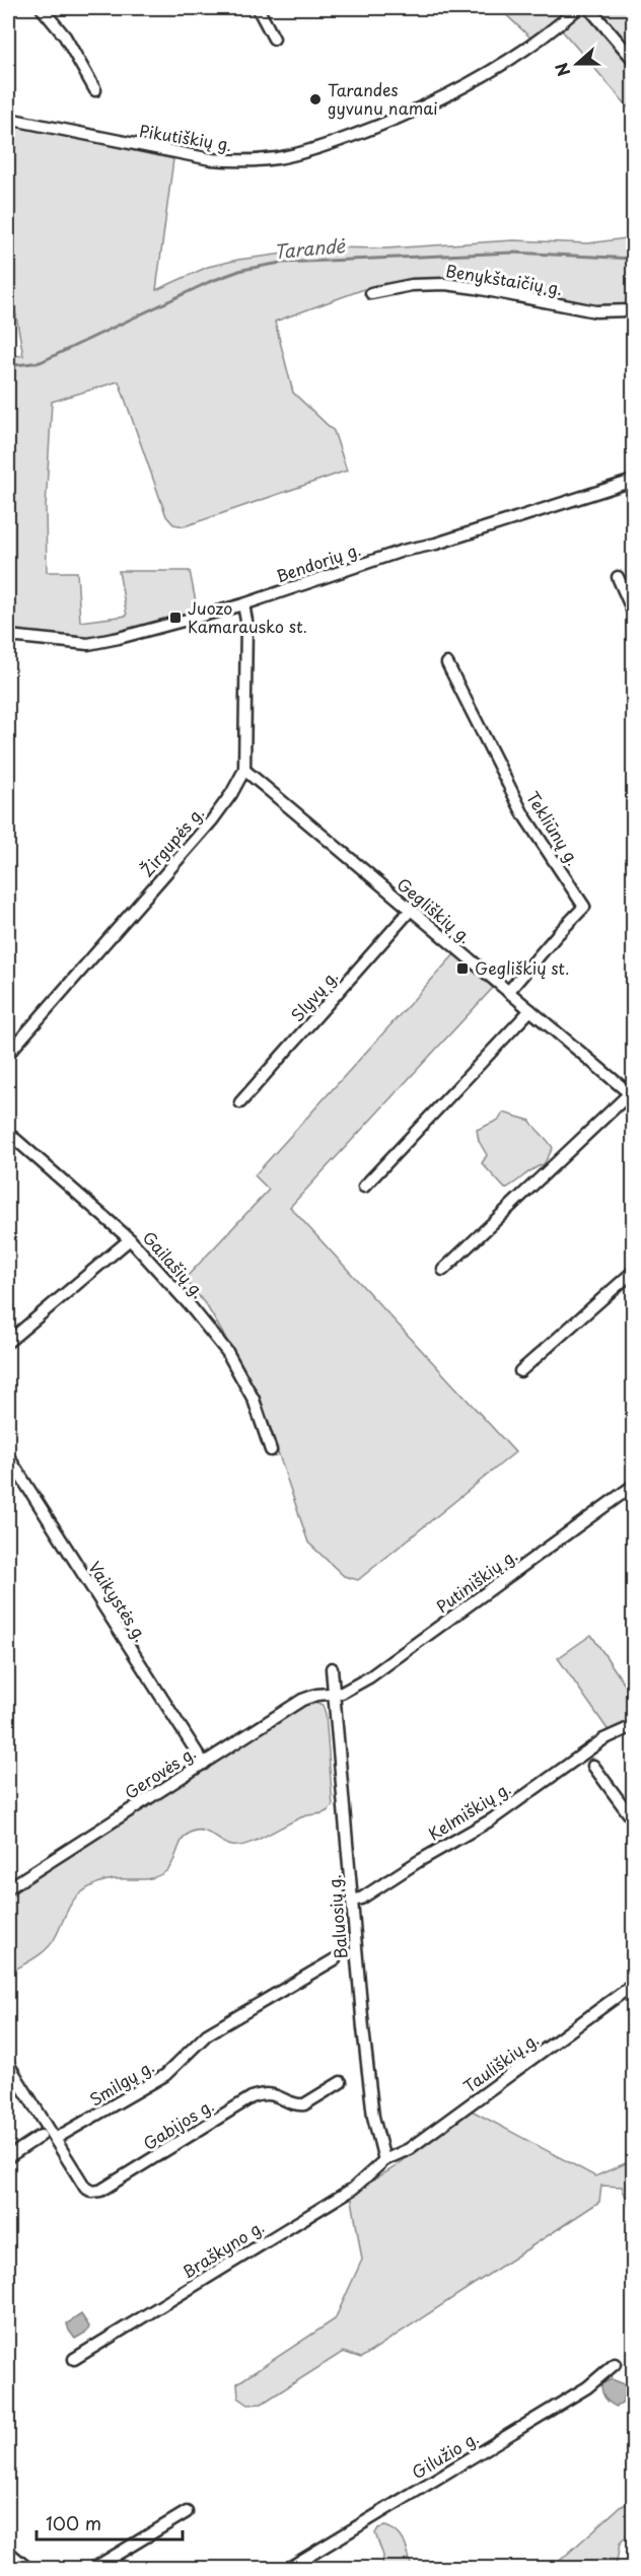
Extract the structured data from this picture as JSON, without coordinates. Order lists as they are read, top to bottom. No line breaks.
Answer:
{"streets":{"street":["Pikutiškių g.","Benykštaičių g.","Bendorių g.","Tekliūnų g.","Žirgupės g.","Gegliškių g.","Slyvų g.","Gailašių g.","Putiniškių g.","Vaikystės g.","Gerovės g.","Kelmiškių g.","Baluosių g.","Tauliškių g.","Smilgų g.","Gabijos g.","Braškyno g.","Gilužio g."]},"crossings":[["Bendorių g.","Žirgupės g."],["Tekliūnų g.","Gegliškių g."],["Žirgupės g.","Gegliškių g."],["Gegliškių g.","Slyvų g."],["Putiniškių g.","Gerovės g."],["Putiniškių g.","Baluosių g."],["Vaikystės g.","Gerovės g."],["Gerovės g.","Baluosių g."],["Kelmiškių g.","Baluosių g."],["Baluosių g.","Tauliškių g."],["Baluosių g.","Braškyno g."],["Tauliškių g.","Braškyno g."],["Smilgų g.","Gabijos g."]],"water":["Tarandė"],"places":{"other":["Tarandes gyvunu namai"],"transit":["Juozo Kamarausko st.","Gegliškių st."]},"scale_bar":"100 m","north":"left"}
